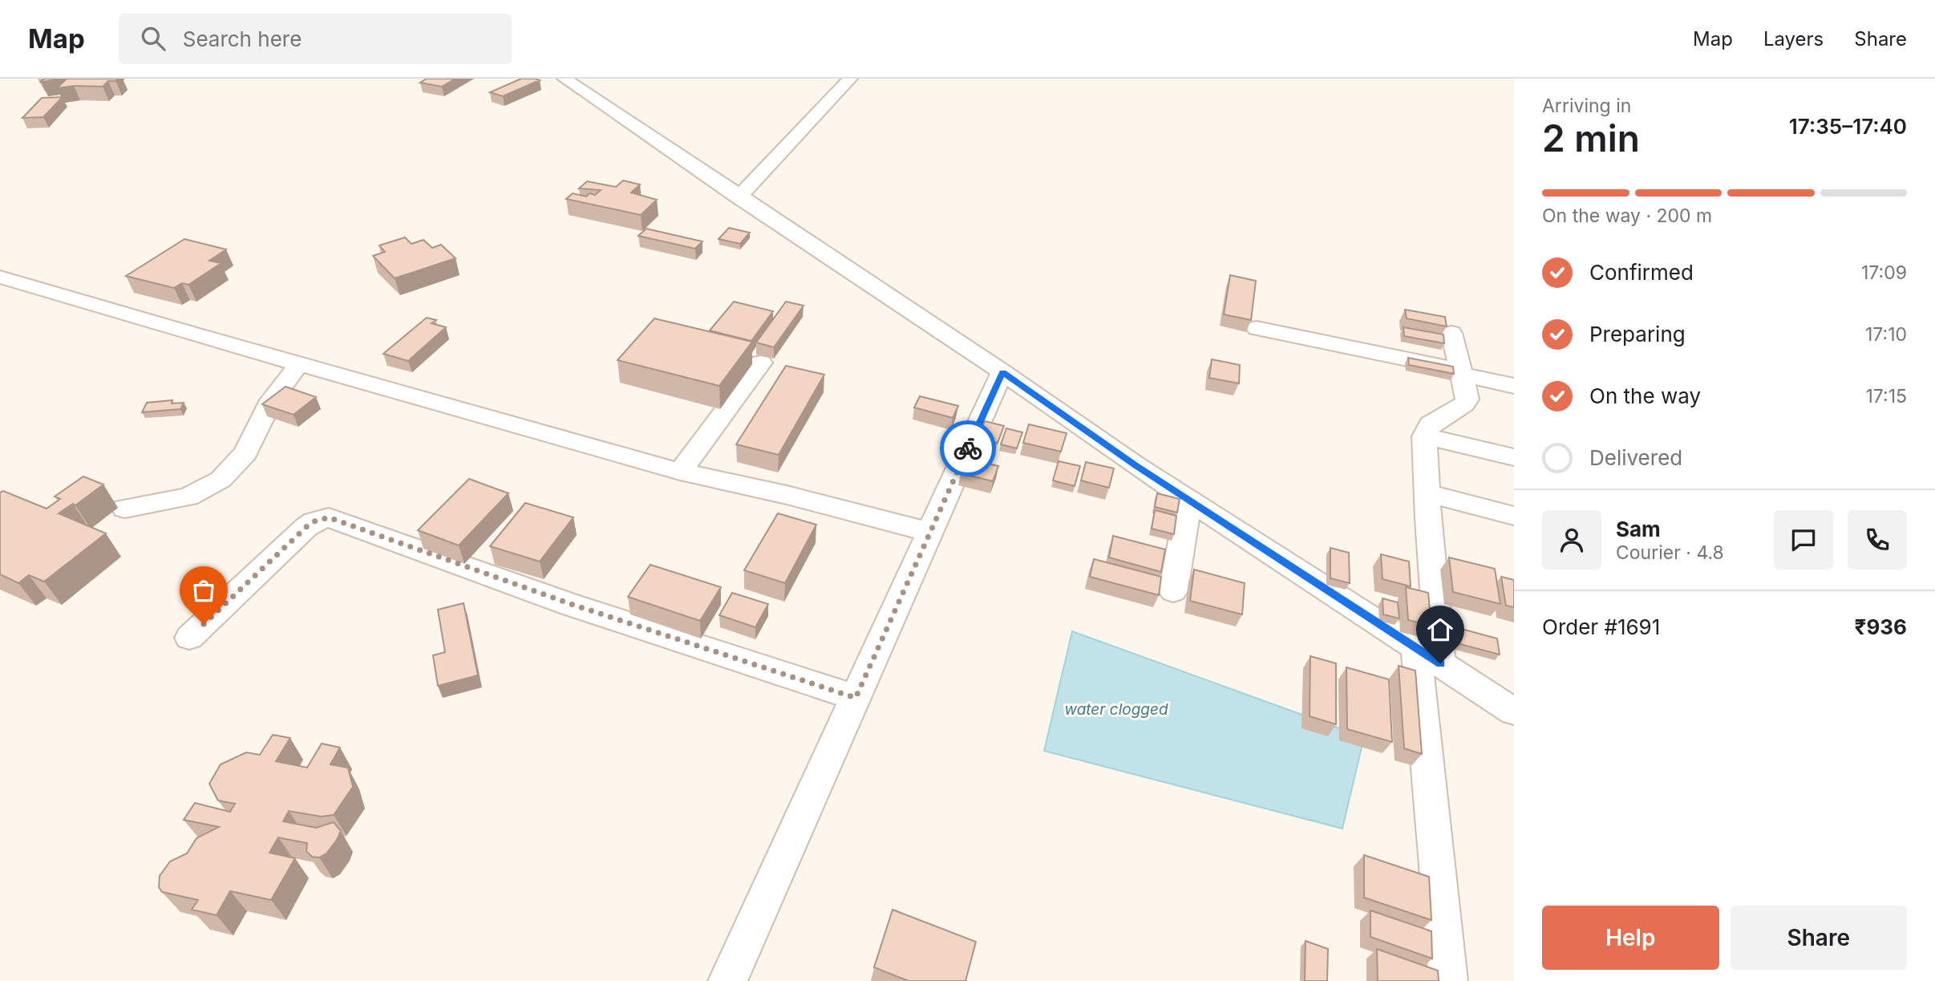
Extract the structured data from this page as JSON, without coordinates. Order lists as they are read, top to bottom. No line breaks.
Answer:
{"water":["water clogged"],"page":{"header":"Map","search":"Search here","nav":["Map","Layers","Share"],"heading":["2 min","Arriving in","17:35–17:40"],"panel":["Sam","Courier · 4.8","Order #1691","₹936"],"bar":"On the way · 200 m","list":[["Confirmed","17:09"],["Preparing","17:10"],["On the way","17:15"],"Delivered"],"buttons":["Help","Share"]}}
